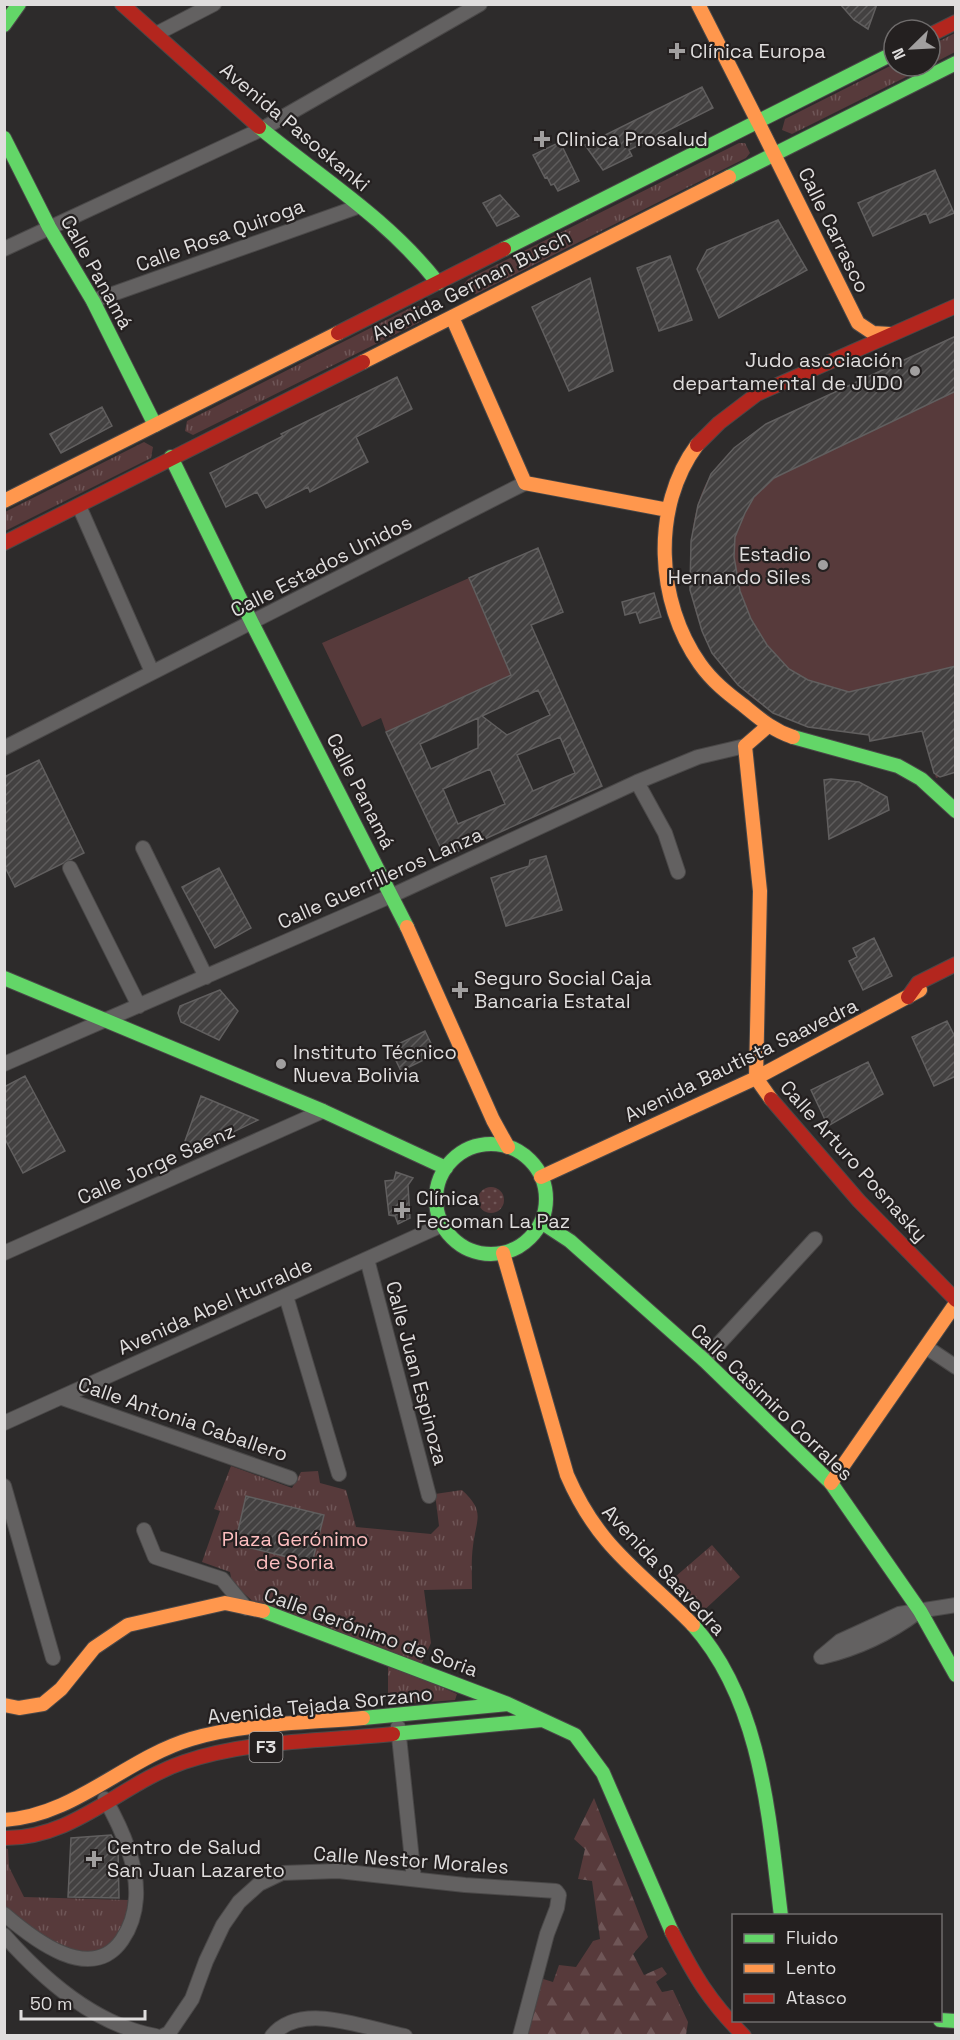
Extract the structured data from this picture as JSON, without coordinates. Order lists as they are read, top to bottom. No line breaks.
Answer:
{"streets":{"main road":["Avenida Pasoskanki","Calle Carrasco","Calle Panamá","Avenida German Busch","Calle Guerrilleros Lanza","Avenida Bautista Saavedra","Calle Arturo Posnasky","Calle Casimiro Corrales","Avenida Saavedra","Calle Gerónimo de Soria","Avenida Tejada Sorzano","F3"],"street":["Calle Rosa Quiroga","Calle Estados Unidos","Calle Jorge Saenz","Avenida Abel Iturralde","Calle Juan Espinoza","Calle Antonia Caballero","Calle Nestor Morales"]},"crossings":[["Avenida Pasoskanki","Calle Rosa Quiroga"],["Avenida Pasoskanki","Avenida German Busch"],["Calle Carrasco","Avenida German Busch"],["Calle Rosa Quiroga","Calle Panamá"],["Calle Panamá","Avenida German Busch"],["Calle Panamá","Calle Estados Unidos"],["Calle Panamá","Calle Guerrilleros Lanza"],["Calle Panamá","Avenida Bautista Saavedra"],["Calle Panamá","Avenida Abel Iturralde"],["Calle Panamá","Calle Casimiro Corrales"],["Calle Panamá","Avenida Saavedra"],["Calle Guerrilleros Lanza","Calle Arturo Posnasky"],["Avenida Bautista Saavedra","Calle Arturo Posnasky"],["Avenida Bautista Saavedra","Avenida Abel Iturralde"],["Avenida Bautista Saavedra","Calle Casimiro Corrales"],["Avenida Bautista Saavedra","Avenida Saavedra"],["Avenida Abel Iturralde","Calle Juan Espinoza"],["Avenida Abel Iturralde","Calle Casimiro Corrales"],["Avenida Abel Iturralde","Calle Antonia Caballero"],["Avenida Abel Iturralde","Avenida Saavedra"],["Calle Casimiro Corrales","Avenida Saavedra"],["Calle Gerónimo de Soria","Avenida Tejada Sorzano"]],"parks":["Plaza Gerónimo de Soria"],"places":{"health":["Clínica Europa","Clinica Prosalud","Seguro Social Caja Bancaria Estatal","Clínica Fecoman La Paz","Centro de Salud San Juan Lazareto"],"other":["Judo asociación departamental de JUDO","Estadio Hernando Siles","Instituto Técnico Nueva Bolivia"]},"legend":["Fluido","Lento","Atasco"],"scale_bar":"50 m","north":"bottom left"}
